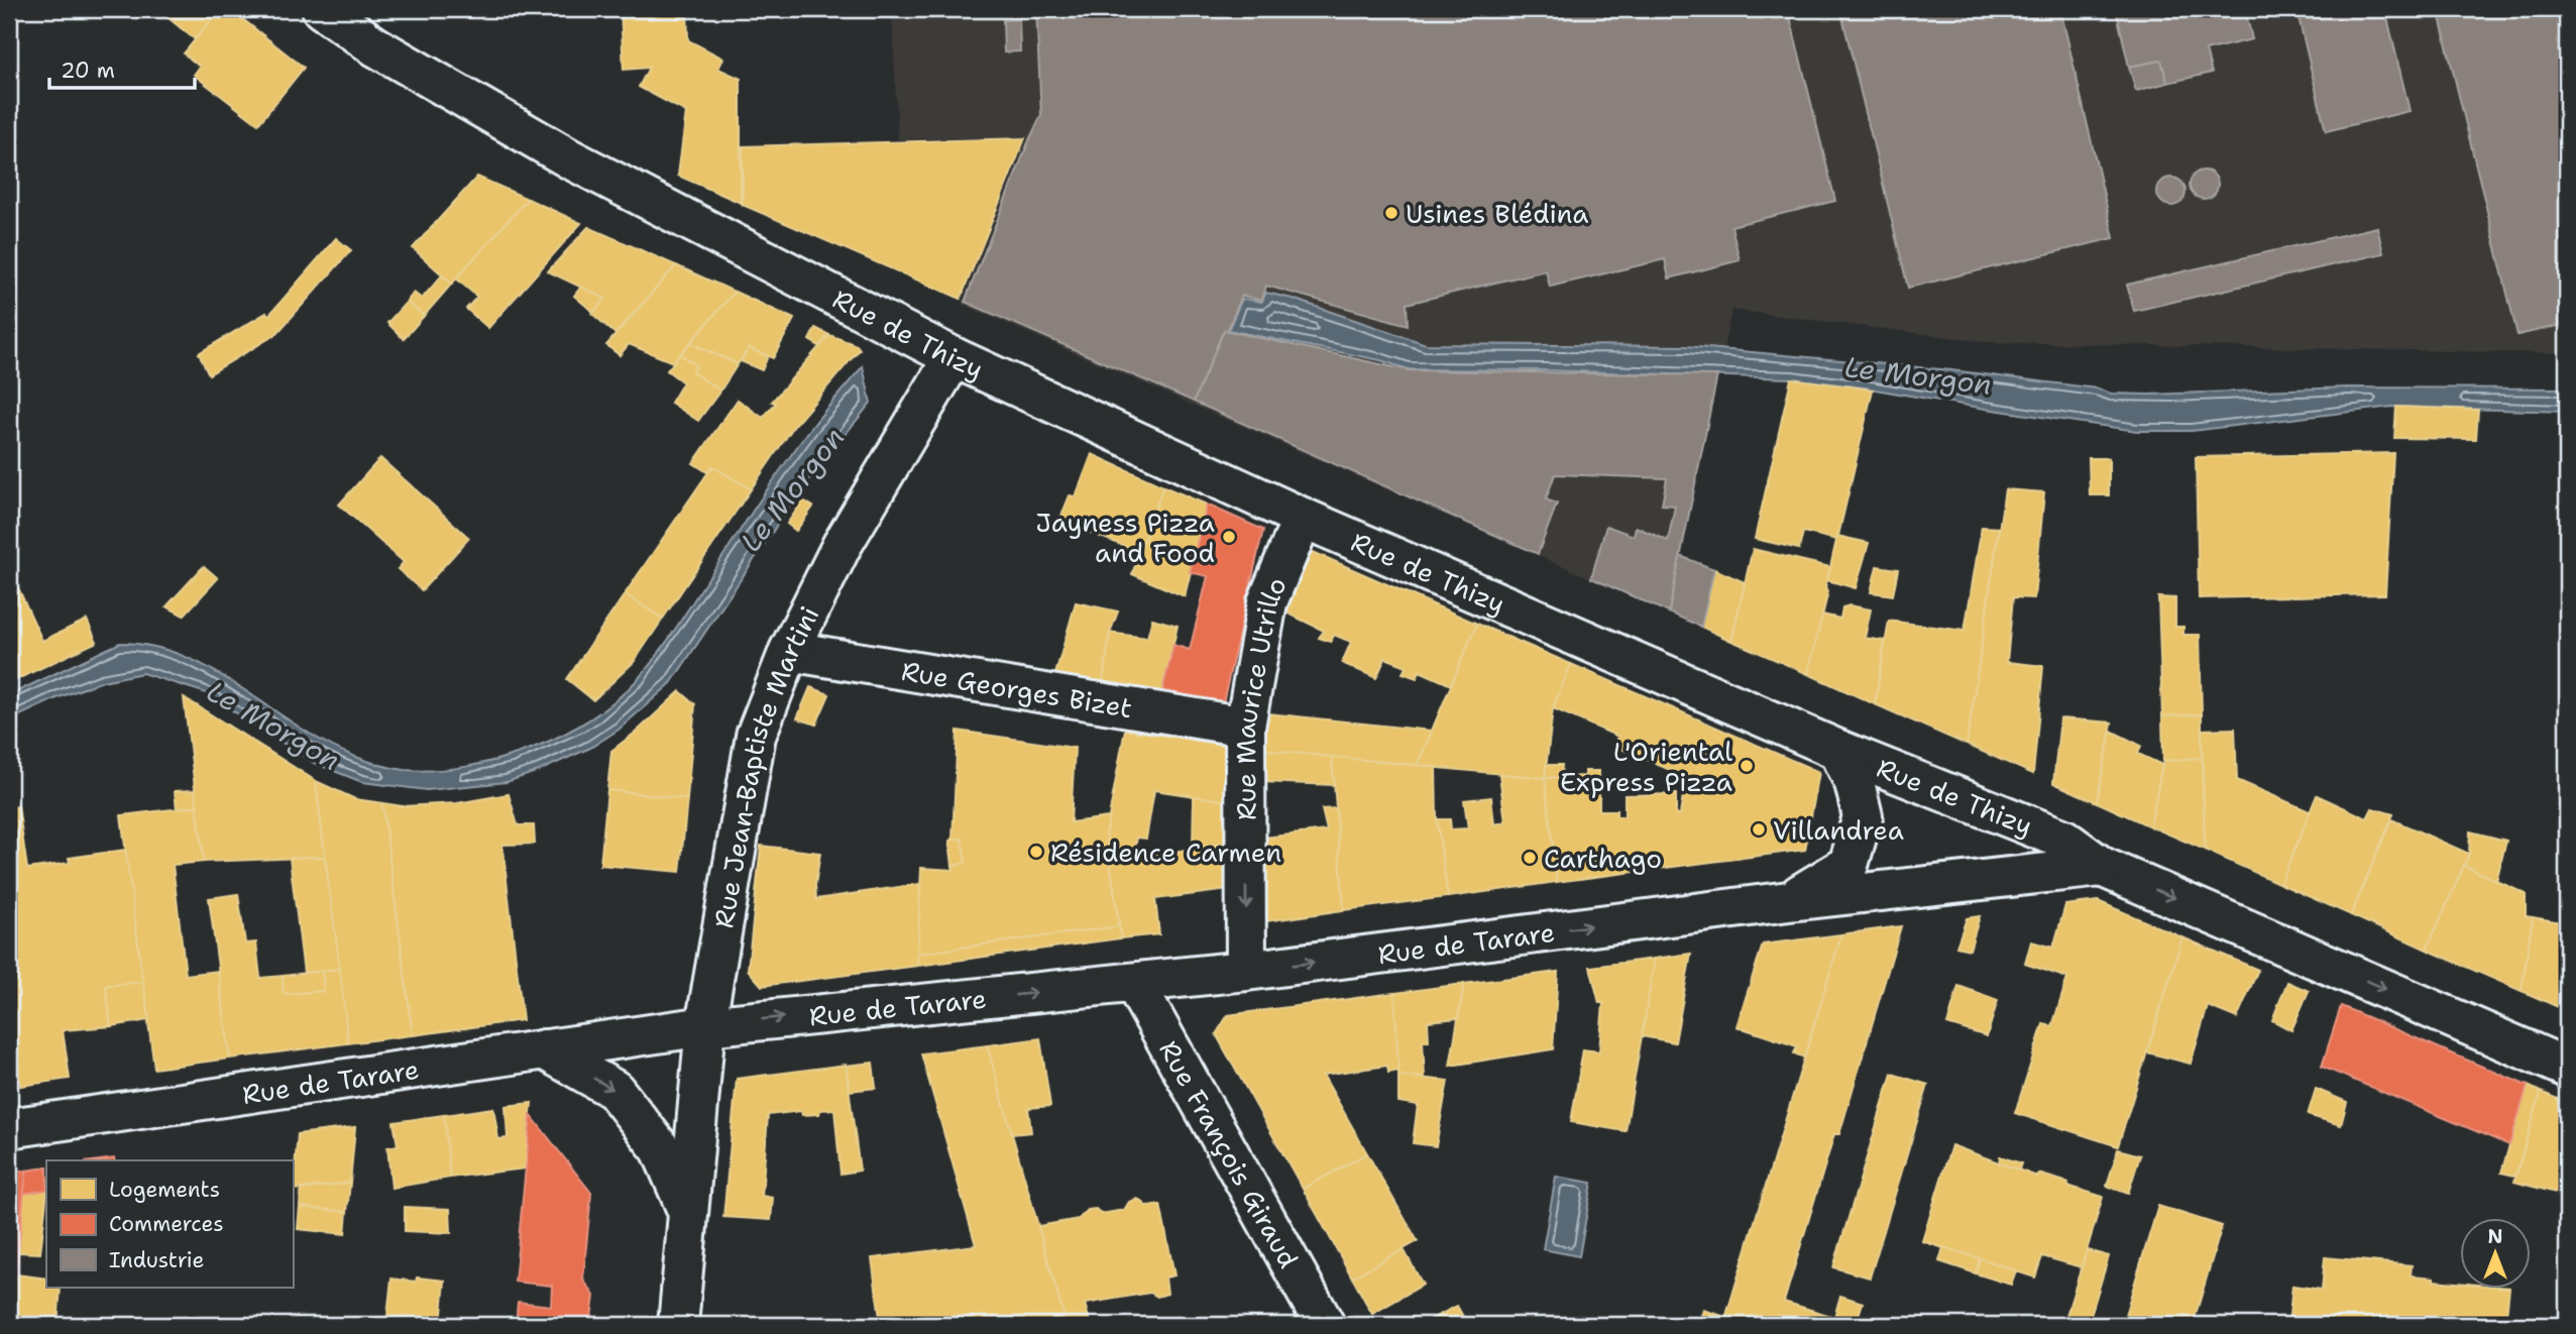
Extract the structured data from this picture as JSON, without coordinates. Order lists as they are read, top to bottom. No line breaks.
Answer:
{"streets":{"main road":["Rue de Thizy","Rue Georges Bizet","Rue Maurice Utrillo","Rue Jean-Baptiste Martini","Rue de Tarare","Rue François Giraud"]},"crossings":[["Rue de Thizy","Rue Maurice Utrillo"],["Rue de Thizy","Rue Jean-Baptiste Martini"],["Rue de Thizy","Rue de Tarare"],["Rue Georges Bizet","Rue Maurice Utrillo"],["Rue Georges Bizet","Rue Jean-Baptiste Martini"],["Rue Maurice Utrillo","Rue de Tarare"],["Rue Jean-Baptiste Martini","Rue de Tarare"],["Rue de Tarare","Rue François Giraud"]],"one_way":["Rue Maurice Utrillo","Rue de Tarare"],"water":["Le Morgon"],"places":["Usines Blédina","Jayness Pizza and Food","L'Oriental Express Pizza","Villandrea","Résidence Carmen","Carthago"],"legend":["Logements","Commerces","Industrie"],"scale_bar":"20 m","north":"top"}
